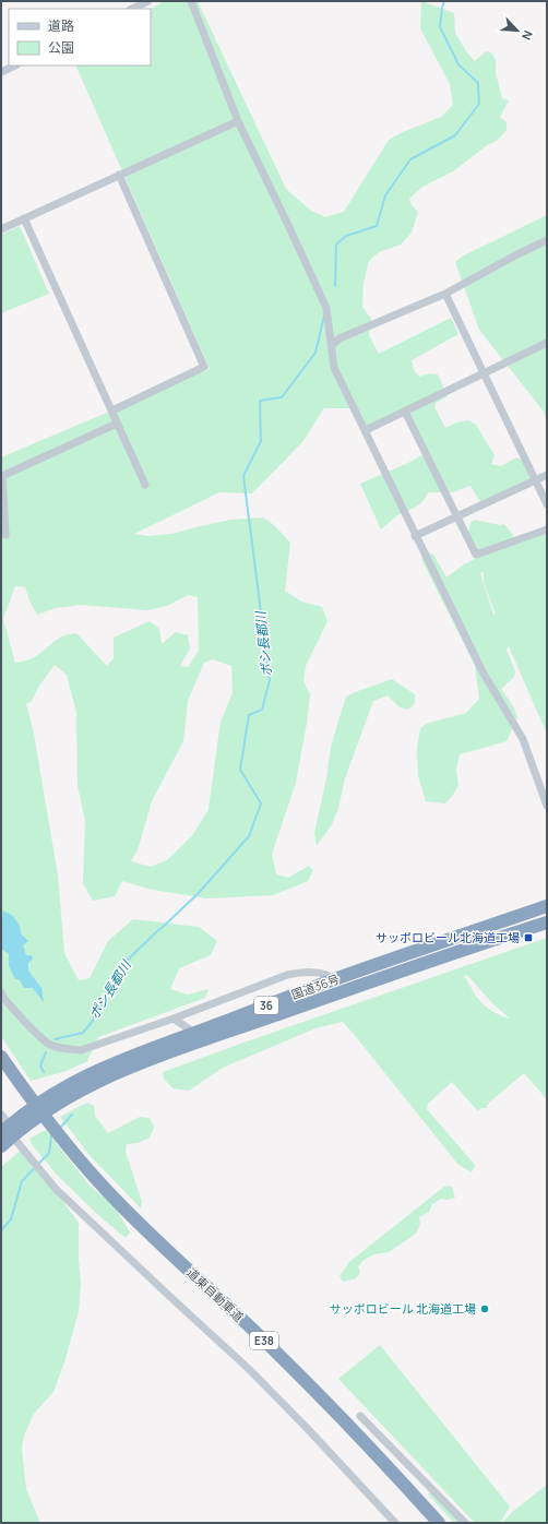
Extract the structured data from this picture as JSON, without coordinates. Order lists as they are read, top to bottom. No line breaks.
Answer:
{"streets":{"highway":["国道36号","36","道東自動車道","E38"]},"water":["ポシ長都川"],"places":{"transit":["サッポロビール北海道工場"],"other":["サッポロビール 北海道工場"]},"legend":["道路","公園"],"north":"bottom right"}
